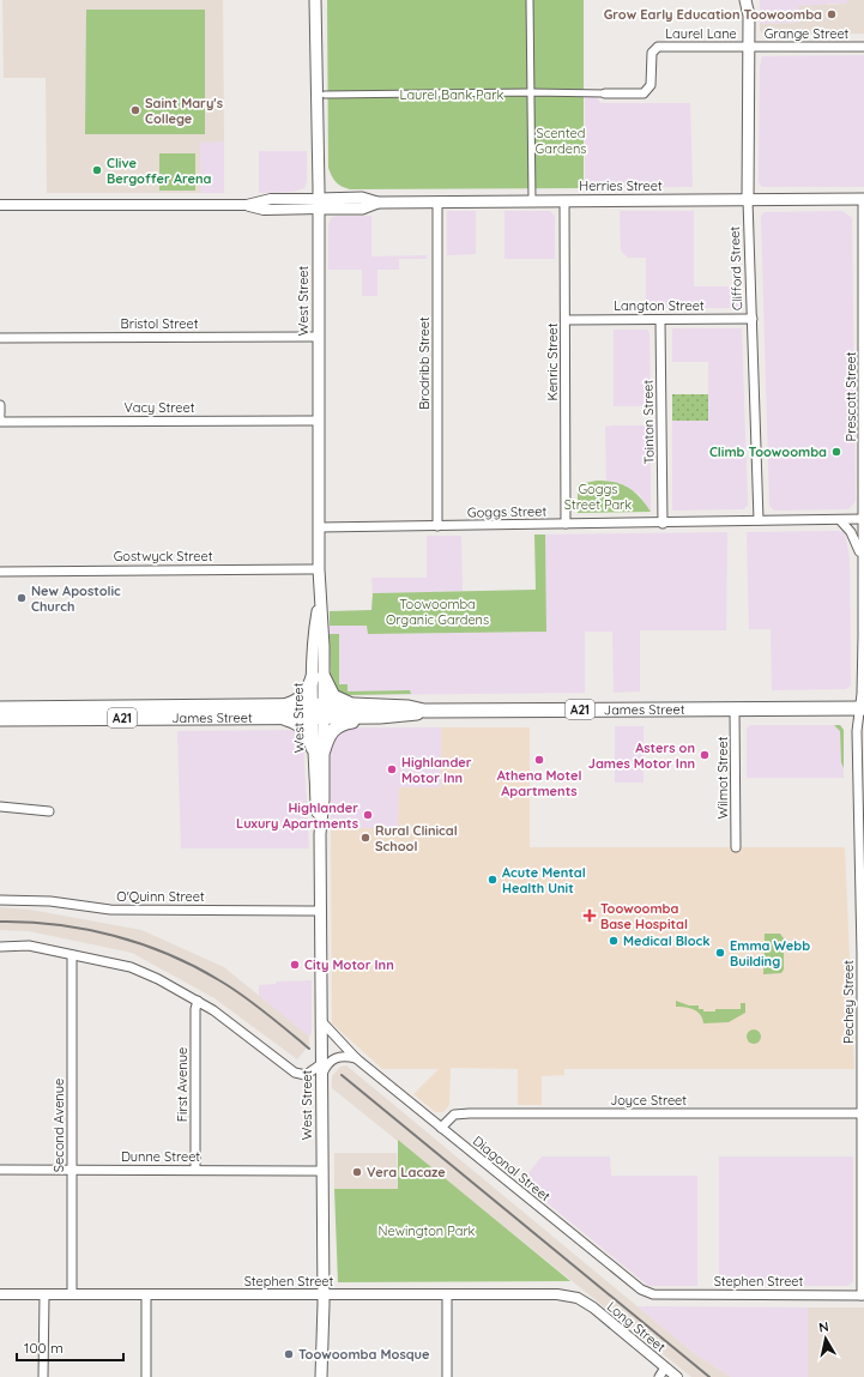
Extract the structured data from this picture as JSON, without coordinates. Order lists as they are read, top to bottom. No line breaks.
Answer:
{"streets":{"highway":["A21","James Street"],"main road":["Herries Street","Clifford Street","West Street"],"street":["Laurel Lane","Grange Street","Langton Street","Bristol Street","Kenric Street","Brodribb Street","Prescott Street","Vacy Street","Tointon Street","Goggs Street","Gostwyck Street","Wilmot Street","O'Quinn Street","Pechey Street","First Avenue","Joyce Street","Second Avenue","Dunne Street","Diagonal Street","Stephen Street","Long Street"]},"crossings":[["Laurel Lane","Grange Street"],["Laurel Lane","Clifford Street"],["Grange Street","Clifford Street"],["Herries Street","Clifford Street"],["Herries Street","West Street"],["Herries Street","Kenric Street"],["Herries Street","Brodribb Street"],["Herries Street","Prescott Street"],["Clifford Street","Langton Street"],["Clifford Street","Goggs Street"],["West Street","Bristol Street"],["West Street","Vacy Street"],["West Street","Goggs Street"],["West Street","Gostwyck Street"],["West Street","James Street"],["West Street","O'Quinn Street"],["West Street","Dunne Street"],["West Street","Diagonal Street"],["West Street","Stephen Street"],["Langton Street","Kenric Street"],["Langton Street","Tointon Street"],["Kenric Street","Goggs Street"],["Brodribb Street","Goggs Street"],["Prescott Street","Goggs Street"],["Prescott Street","James Street"],["Prescott Street","Pechey Street"],["Tointon Street","Goggs Street"],["James Street","Wilmot Street"],["James Street","Pechey Street"],["Pechey Street","Joyce Street"],["Pechey Street","Stephen Street"],["First Avenue","Dunne Street"],["Joyce Street","Diagonal Street"],["Second Avenue","Dunne Street"],["Second Avenue","Stephen Street"],["Diagonal Street","Stephen Street"],["Stephen Street","Long Street"]],"parks":["Laurel Bank Park","Scented Gardens","Goggs Street Park","Toowoomba Organic Gardens","Newington Park"],"places":{"other":["Grow Early Education Toowoomba","Saint Mary's College","Clive Bergoffer Arena","Climb Toowoomba","New Apostolic Church","Asters on James Motor Inn","Athena Motel Apartments","Highlander Motor Inn","Highlander Luxury Apartments","Rural Clinical School","Acute Mental Health Unit","Medical Block","Emma Webb Building","City Motor Inn","Vera Lacaze","Toowoomba Mosque"],"health":["Toowoomba Base Hospital"]},"scale_bar":"100 m","north":"top"}
